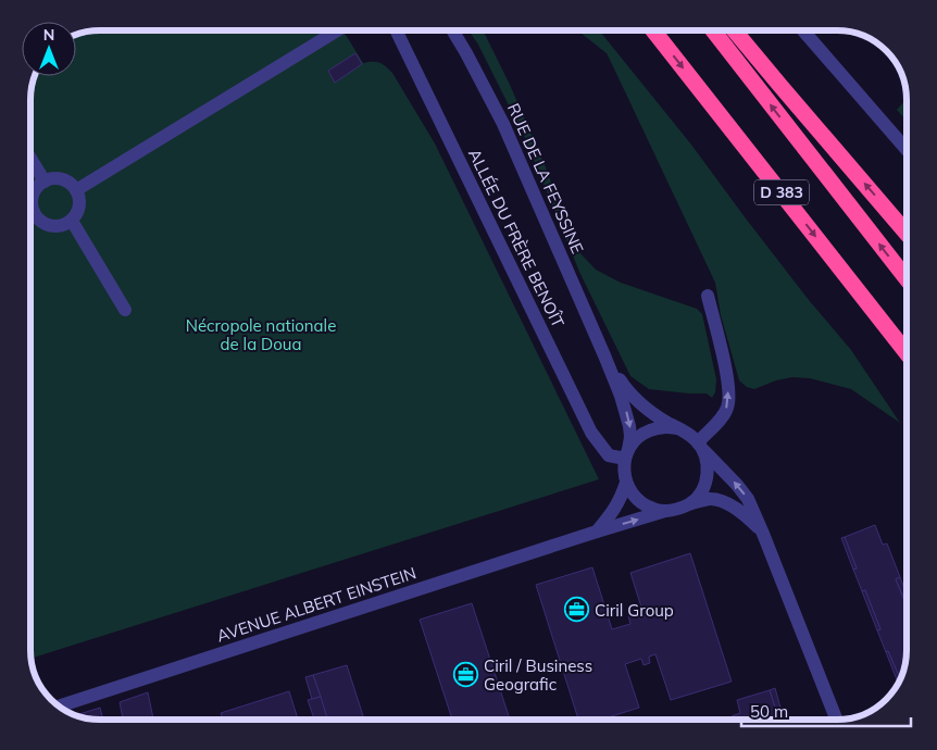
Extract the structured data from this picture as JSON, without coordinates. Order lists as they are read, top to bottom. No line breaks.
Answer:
{"streets":{"highway":["D 383"],"street":["RUE DE LA FEYSSINE","ALLÉE DU FRÈRE BENOÎT","AVENUE ALBERT EINSTEIN"]},"crossings":[["RUE DE LA FEYSSINE","ALLÉE DU FRÈRE BENOÎT"],["RUE DE LA FEYSSINE","AVENUE ALBERT EINSTEIN"],["ALLÉE DU FRÈRE BENOÎT","AVENUE ALBERT EINSTEIN"]],"parks":["Nécropole nationale de la Doua"],"places":{"office":["Ciril Group","Ciril / Business Geografic"]},"scale_bar":"50 m","north":"top"}
